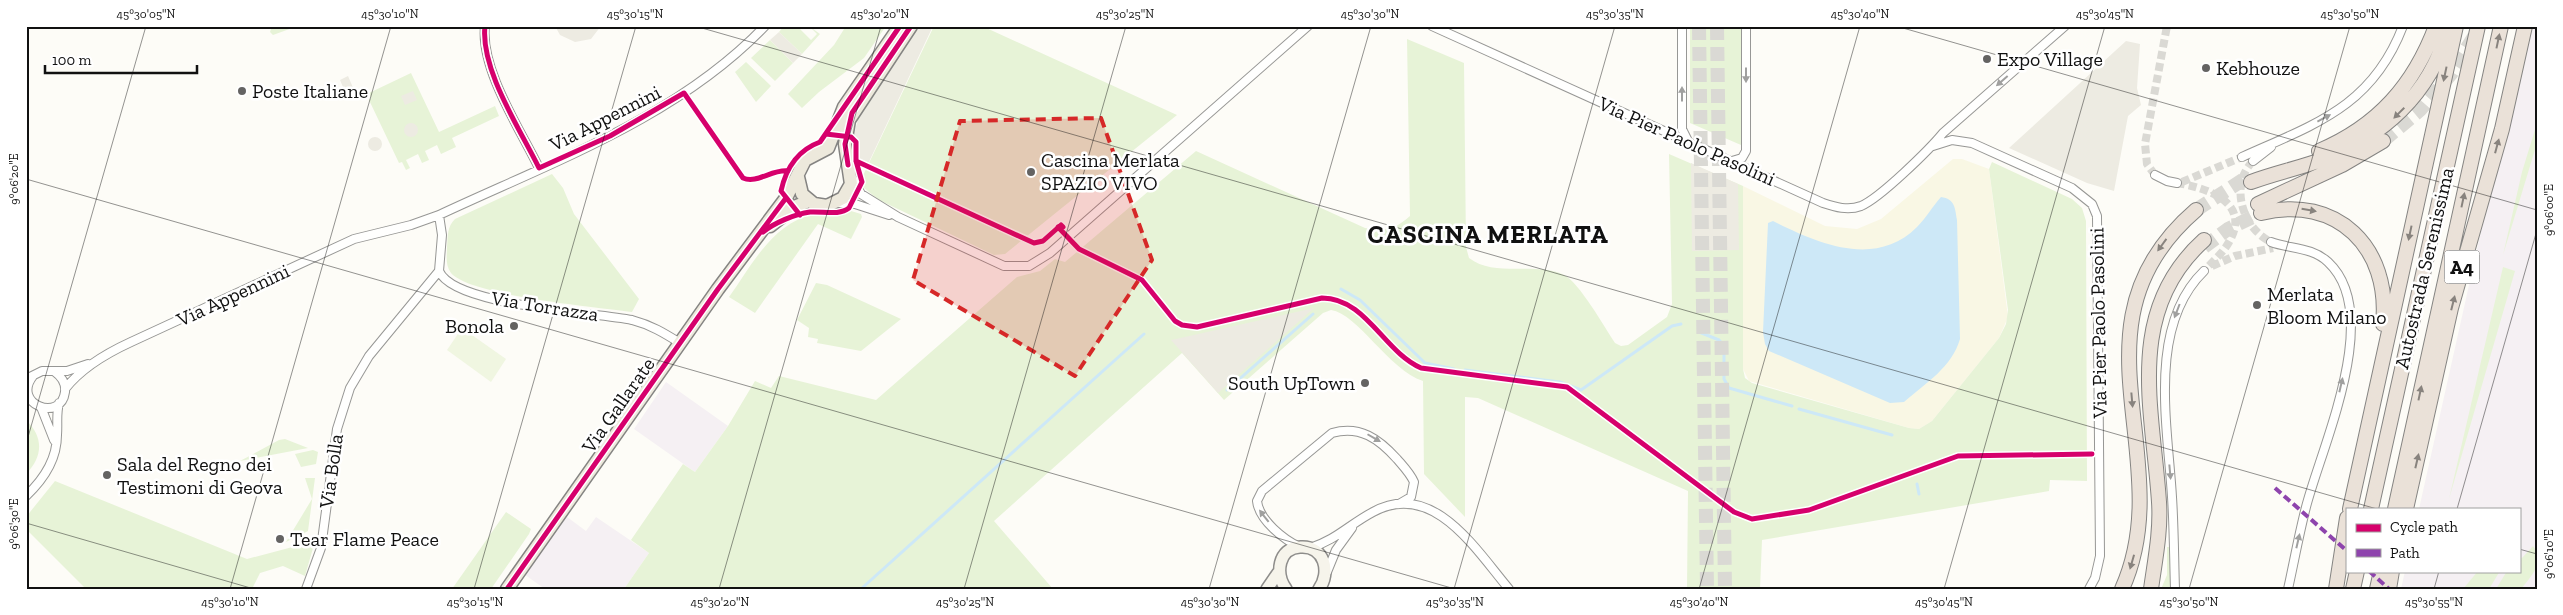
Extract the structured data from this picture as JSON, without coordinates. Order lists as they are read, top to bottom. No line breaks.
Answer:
{"streets":{"highway":["A4","Autostrada Serenissima"],"main road":["Via Gallarate"],"street":["Via Appennini","Via Pier Paolo Pasolini","Via Torrazza","Via Bolla"]},"crossings":[["Via Torrazza","Via Gallarate"],["Via Torrazza","Via Bolla"]],"districts":["CASCINA MERLATA"],"places":["Expo Village","Kebhouze","Poste Italiane","Cascina Merlata SPAZIO VIVO","Merlata Bloom Milano","Bonola","South UpTown","Sala del Regno dei Testimoni di Geova","Tear Flame Peace"],"legend":["Cycle path","Path"],"scale_bar":"100 m","coordinates":["45°30'05\"N","45°30'10\"N","45°30'15\"N","45°30'20\"N","45°30'25\"N","45°30'30\"N","45°30'35\"N","45°30'40\"N","45°30'45\"N","45°30'50\"N","9°06'20\"E","9°06'00\"E","9°06'30\"E","9°06'10\"E","45°30'55\"N"]}
